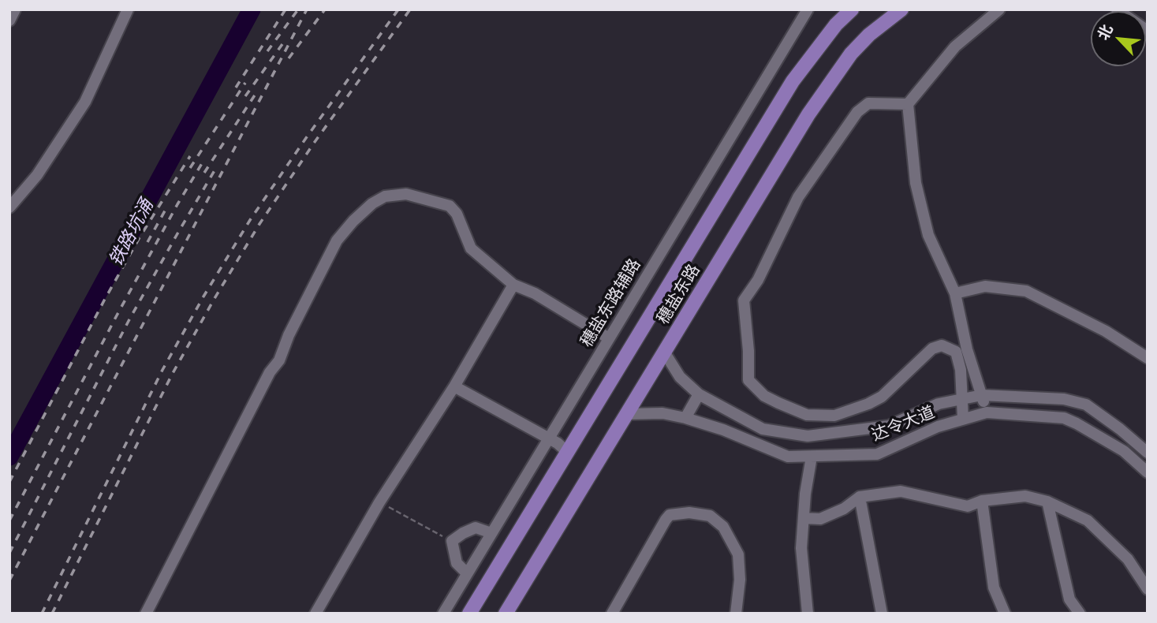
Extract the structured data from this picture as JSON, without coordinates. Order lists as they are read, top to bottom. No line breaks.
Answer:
{"streets":{"main road":["穗盐东路"],"street":["穗盐东路辅路","达令大道"]},"crossings":[["穗盐东路","达令大道"]],"water":["铁路坑涌"],"north":"top left"}
